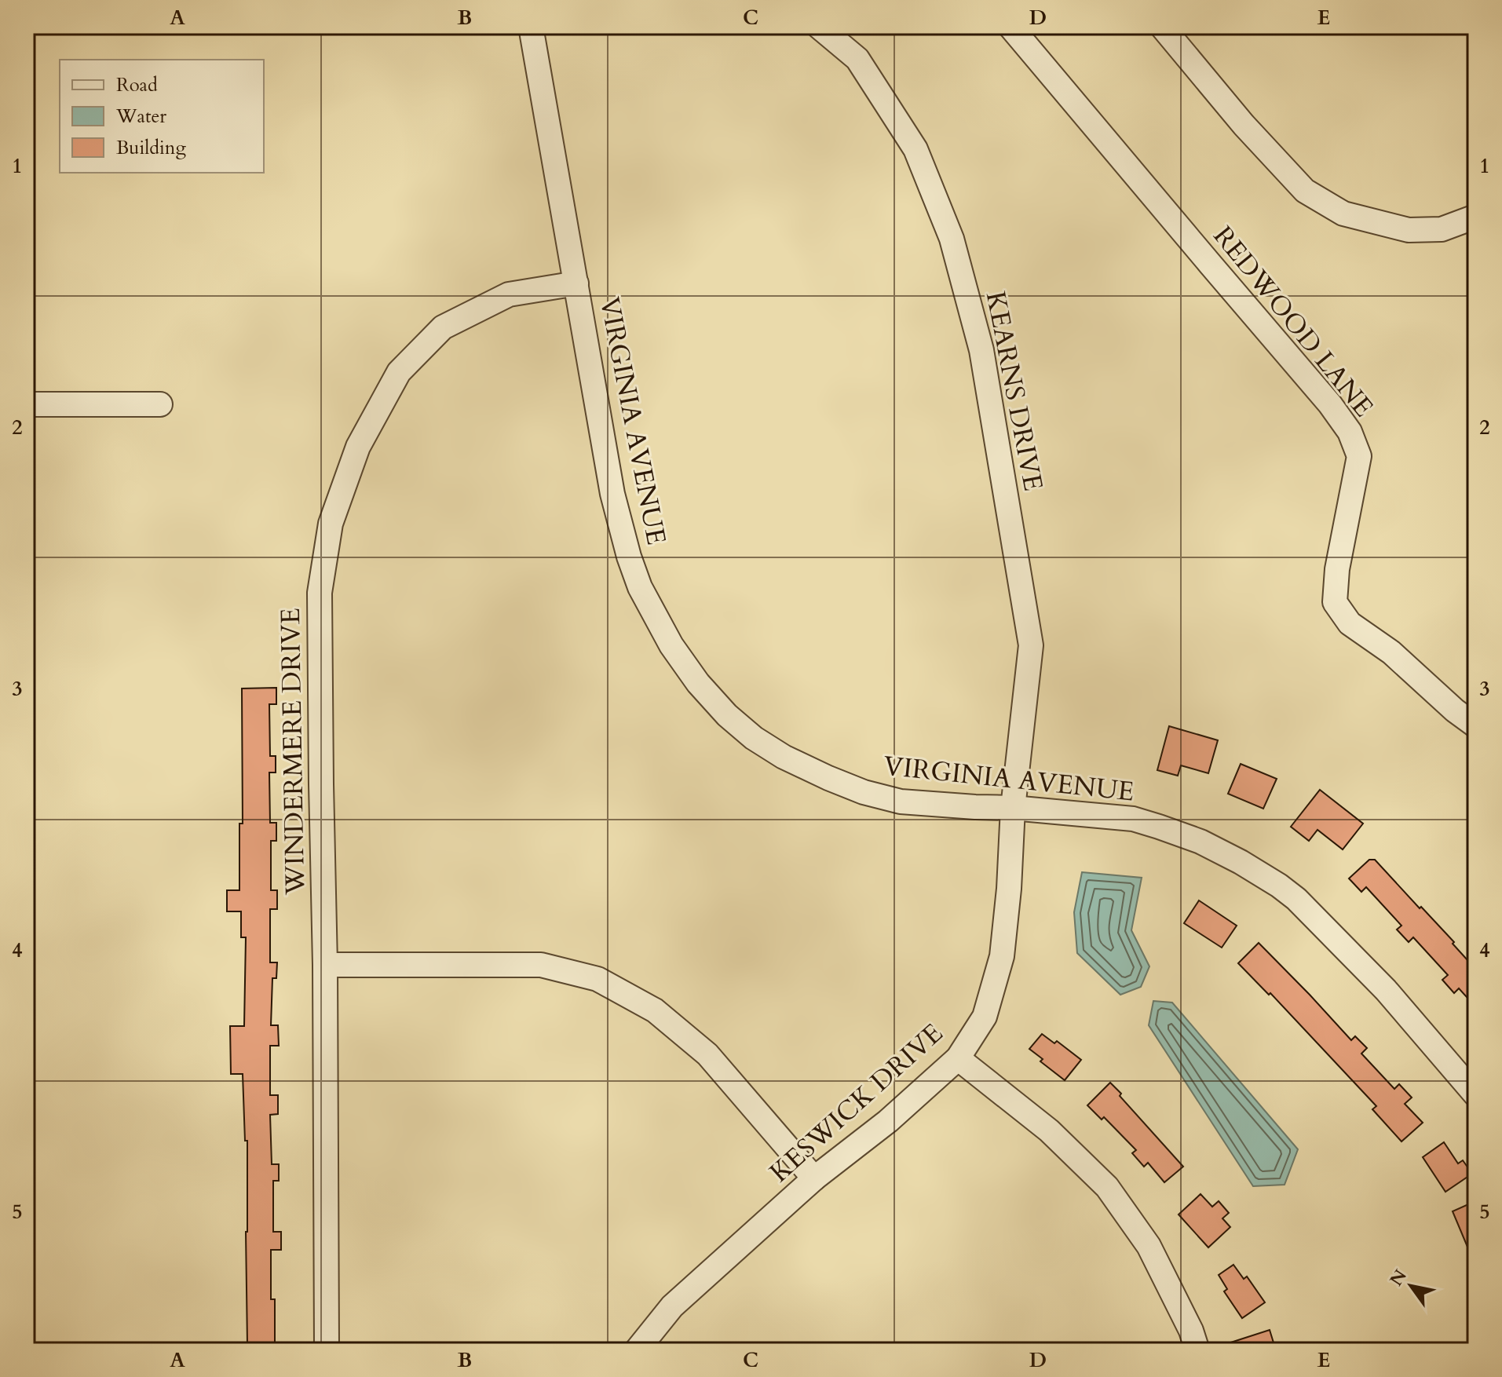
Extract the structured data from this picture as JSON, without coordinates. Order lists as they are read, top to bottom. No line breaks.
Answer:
{"streets":{"street":["REDWOOD LANE","KEARNS DRIVE","VIRGINIA AVENUE","WINDERMERE DRIVE","KESWICK DRIVE"]},"crossings":[["KEARNS DRIVE","VIRGINIA AVENUE"],["KEARNS DRIVE","KESWICK DRIVE"],["VIRGINIA AVENUE","WINDERMERE DRIVE"],["VIRGINIA AVENUE","KESWICK DRIVE"]],"legend":["Road","Water","Building"],"north":"top left","grid":{"columns":["A","B","C","D","E"],"rows":["1","2","3","4","5"]}}
